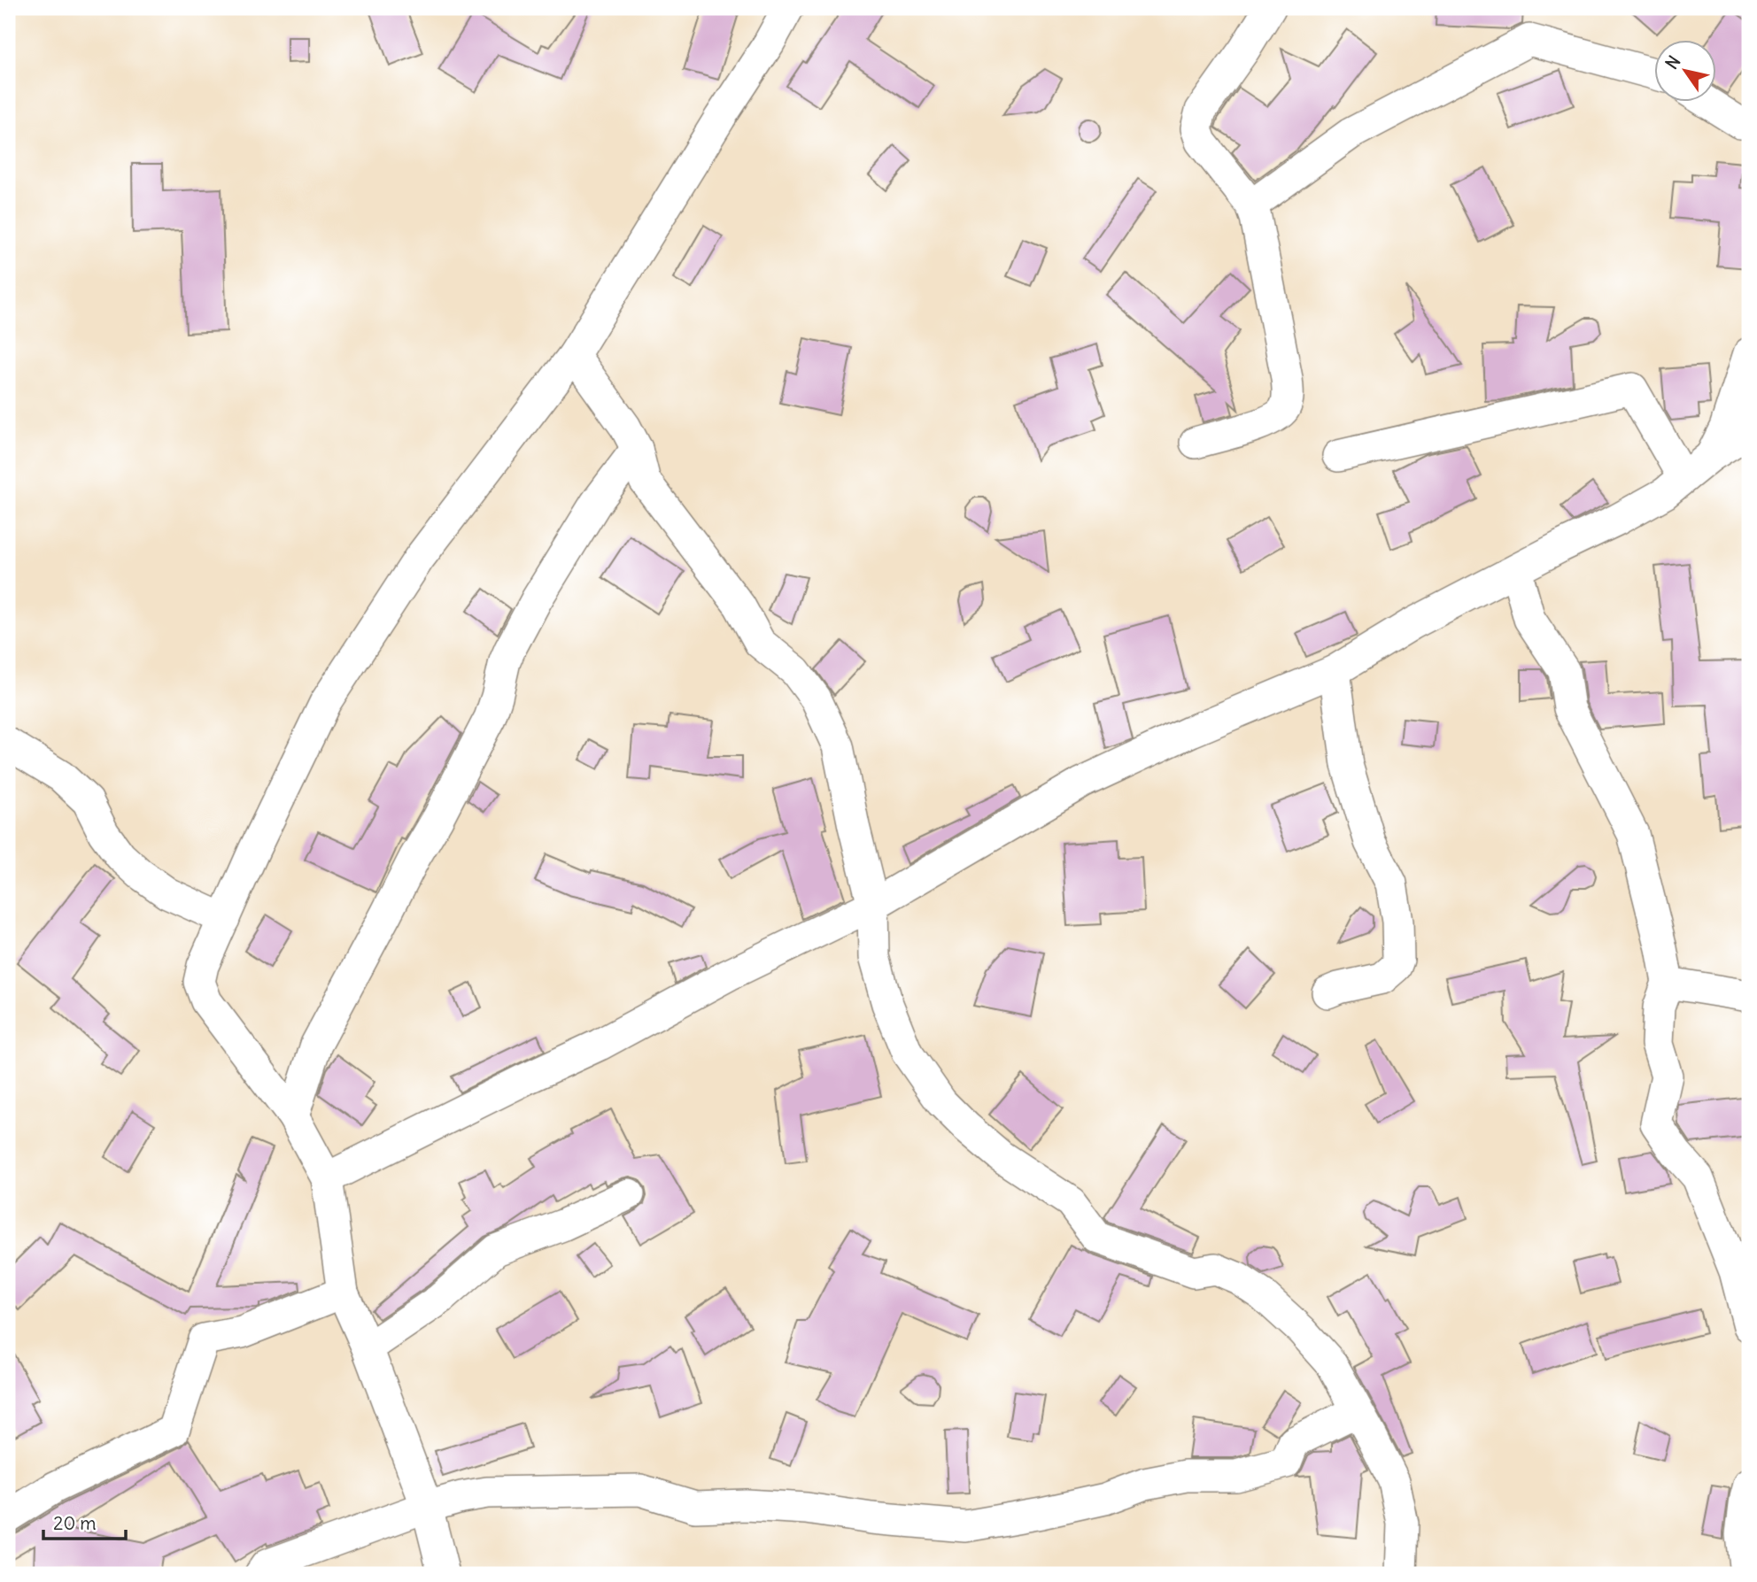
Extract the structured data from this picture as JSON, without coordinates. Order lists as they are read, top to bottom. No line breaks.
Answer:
{"scale_bar":"20 m","north":"top left"}
